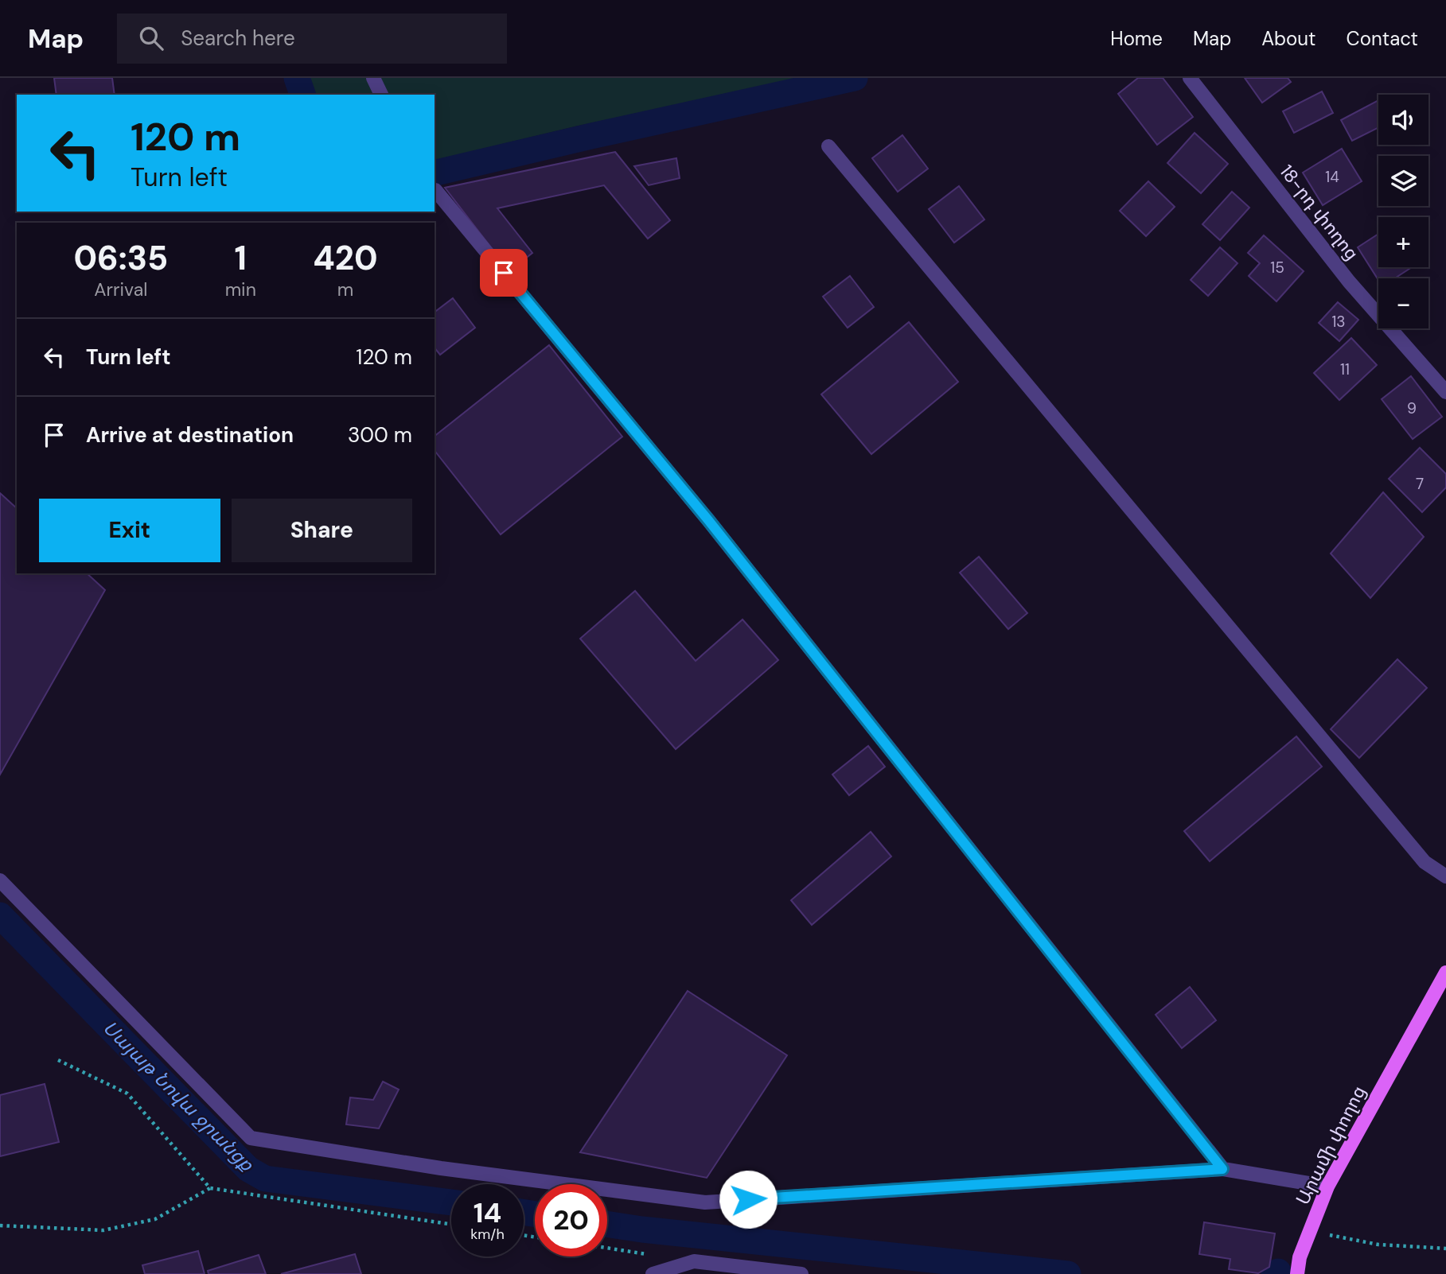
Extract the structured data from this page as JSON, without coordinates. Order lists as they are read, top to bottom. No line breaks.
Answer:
{"streets":{"main road":["Արամի փողոց"],"street":["18-րդ փողոց"]},"water":["Սայաթ Նովա ջրանցք"],"house_numbers":["14","15","13","11","9","7"],"page":{"header":"Map","search":"Search here","nav":["Home","Map","About","Contact"],"map_buttons":["+","−"],"turn":["120 m","Turn left"],"eta":["06:35","Arrival","1","min","420","m"],"list":[{"name":"Turn left","value":"120 m"},{"name":"Arrive at destination","value":"300 m"}],"buttons":["Exit","Share"],"speed":"14 km/h","limit":"20"}}
